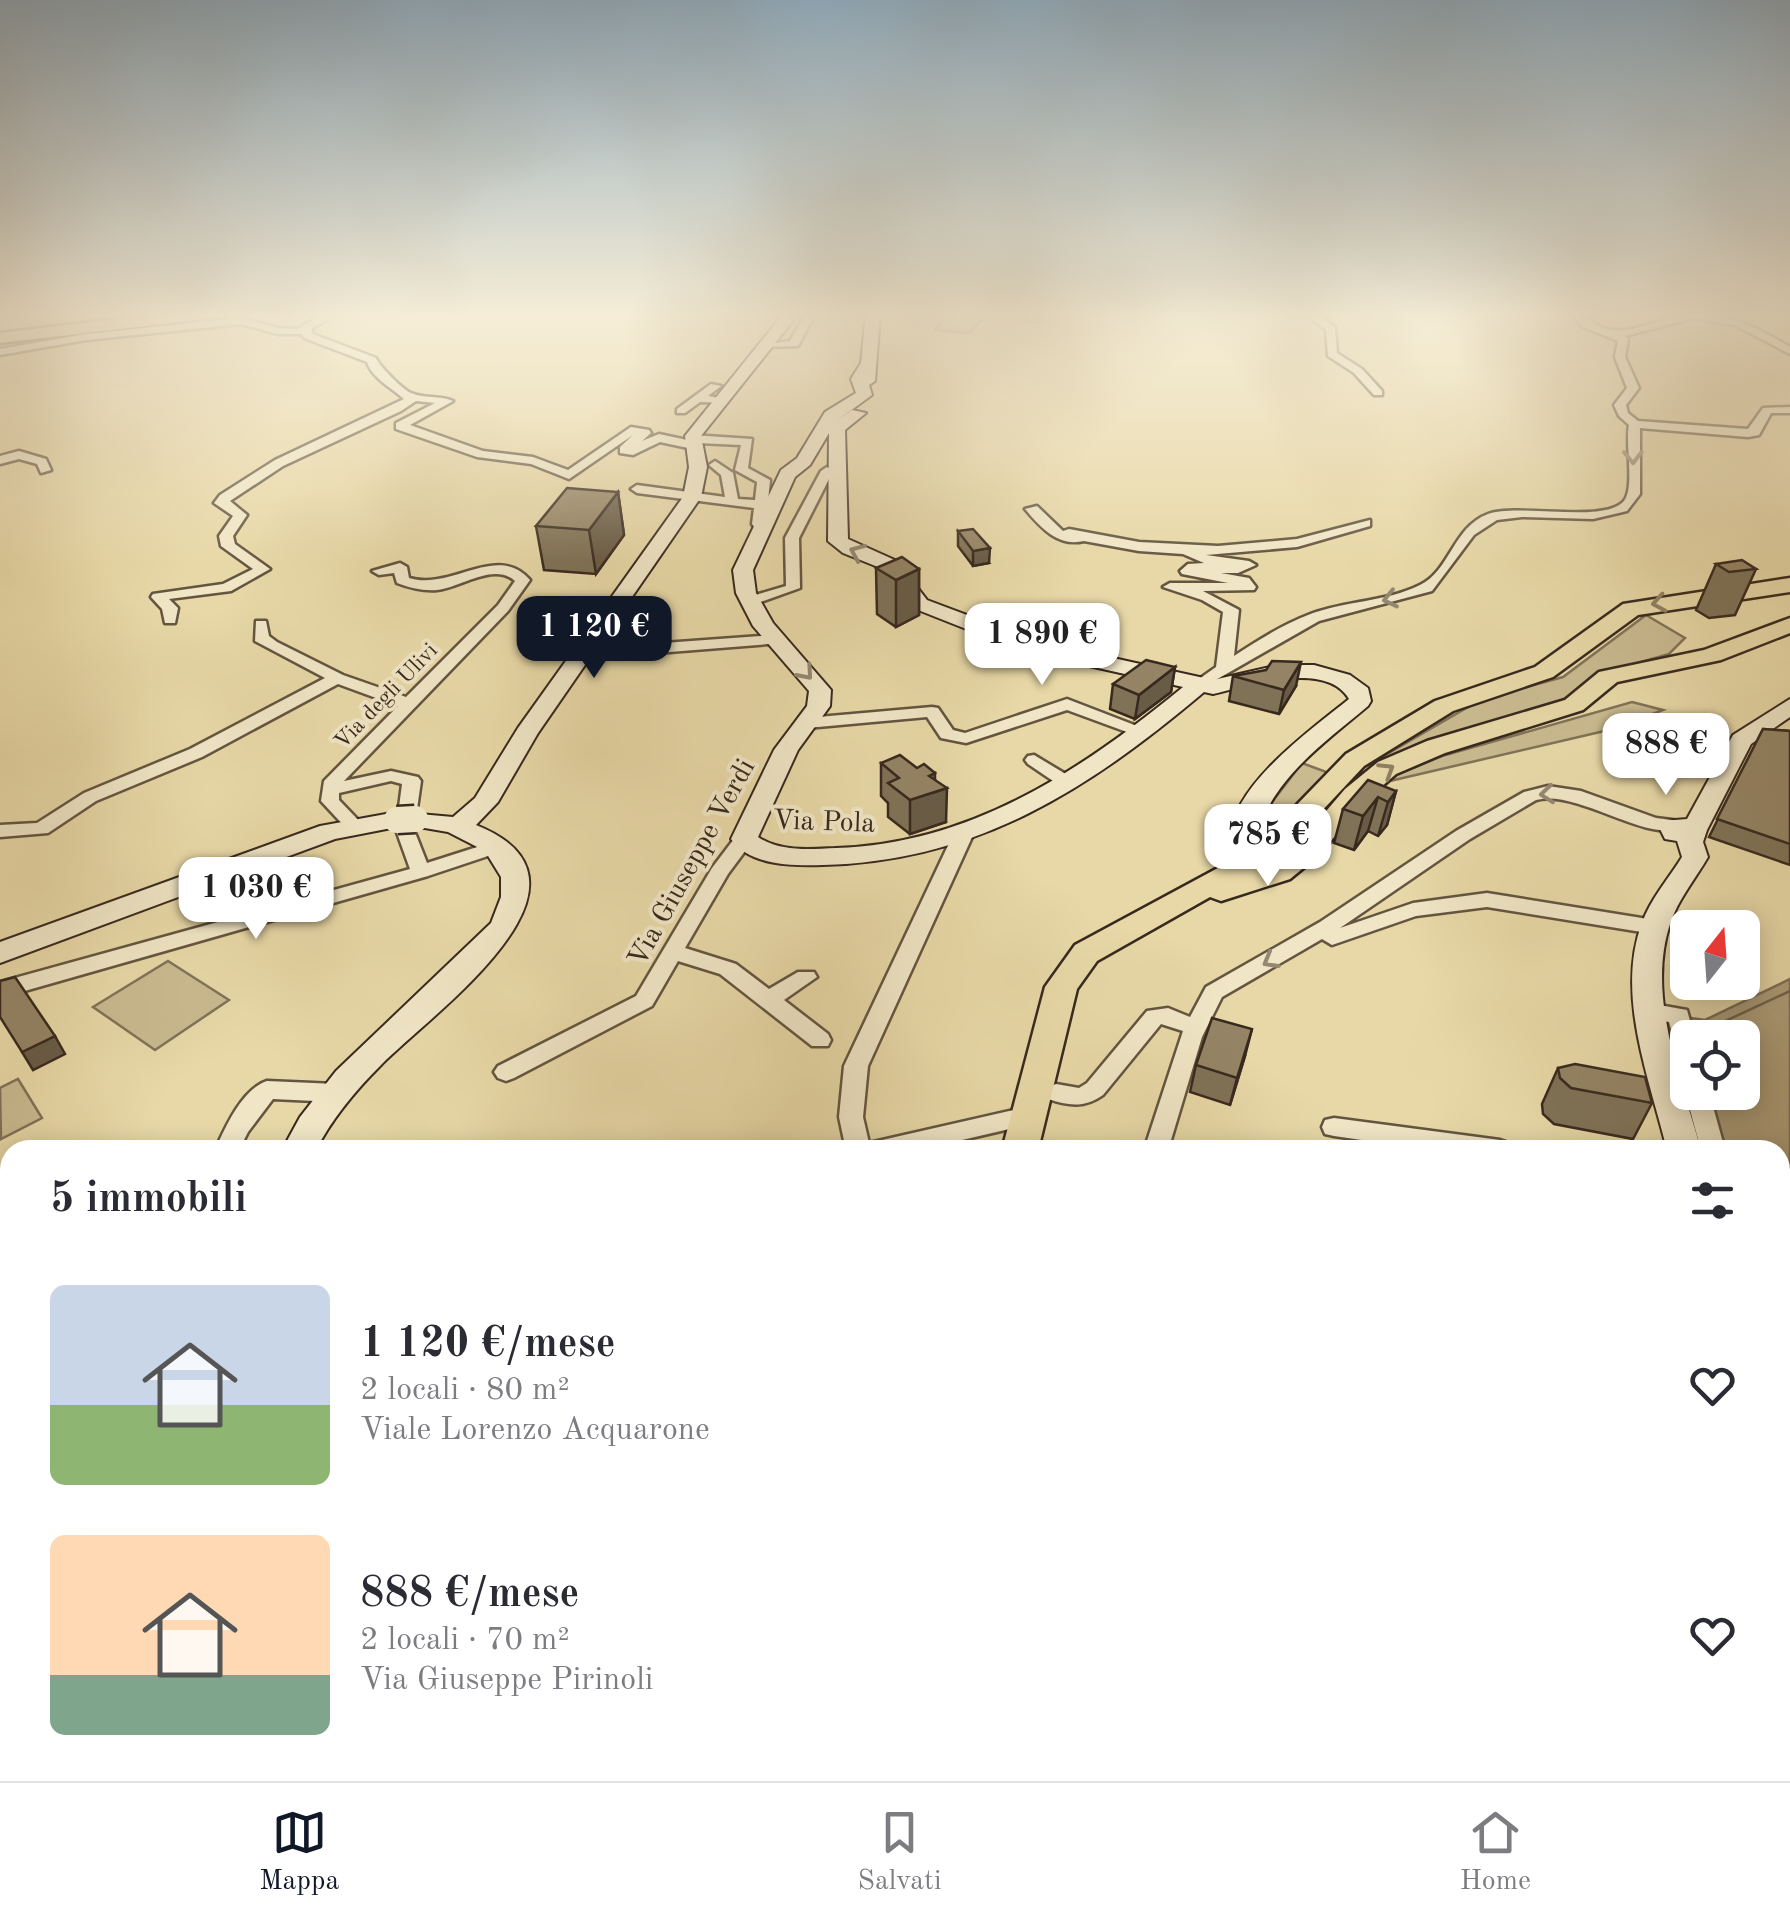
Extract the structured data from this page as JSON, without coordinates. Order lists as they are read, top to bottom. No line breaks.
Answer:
{"streets":{"street":["Via degli Ulivi","Via Pola","Via Giuseppe Verdi"]},"crossings":[["Via Pola","Via Giuseppe Verdi"]],"north":"top","page":{"price":["1 120 €","1 890 €","888 €","785 €","1 030 €"],"heading":"5 immobili","list":[{"name":"1 120 €/mese","note":"2 locali · 80 m² · Viale Lorenzo Acquarone"},{"name":"888 €/mese","note":"2 locali · 70 m² · Via Giuseppe Pirinoli"}],"tabs":["Mappa","Salvati","Home"]}}
